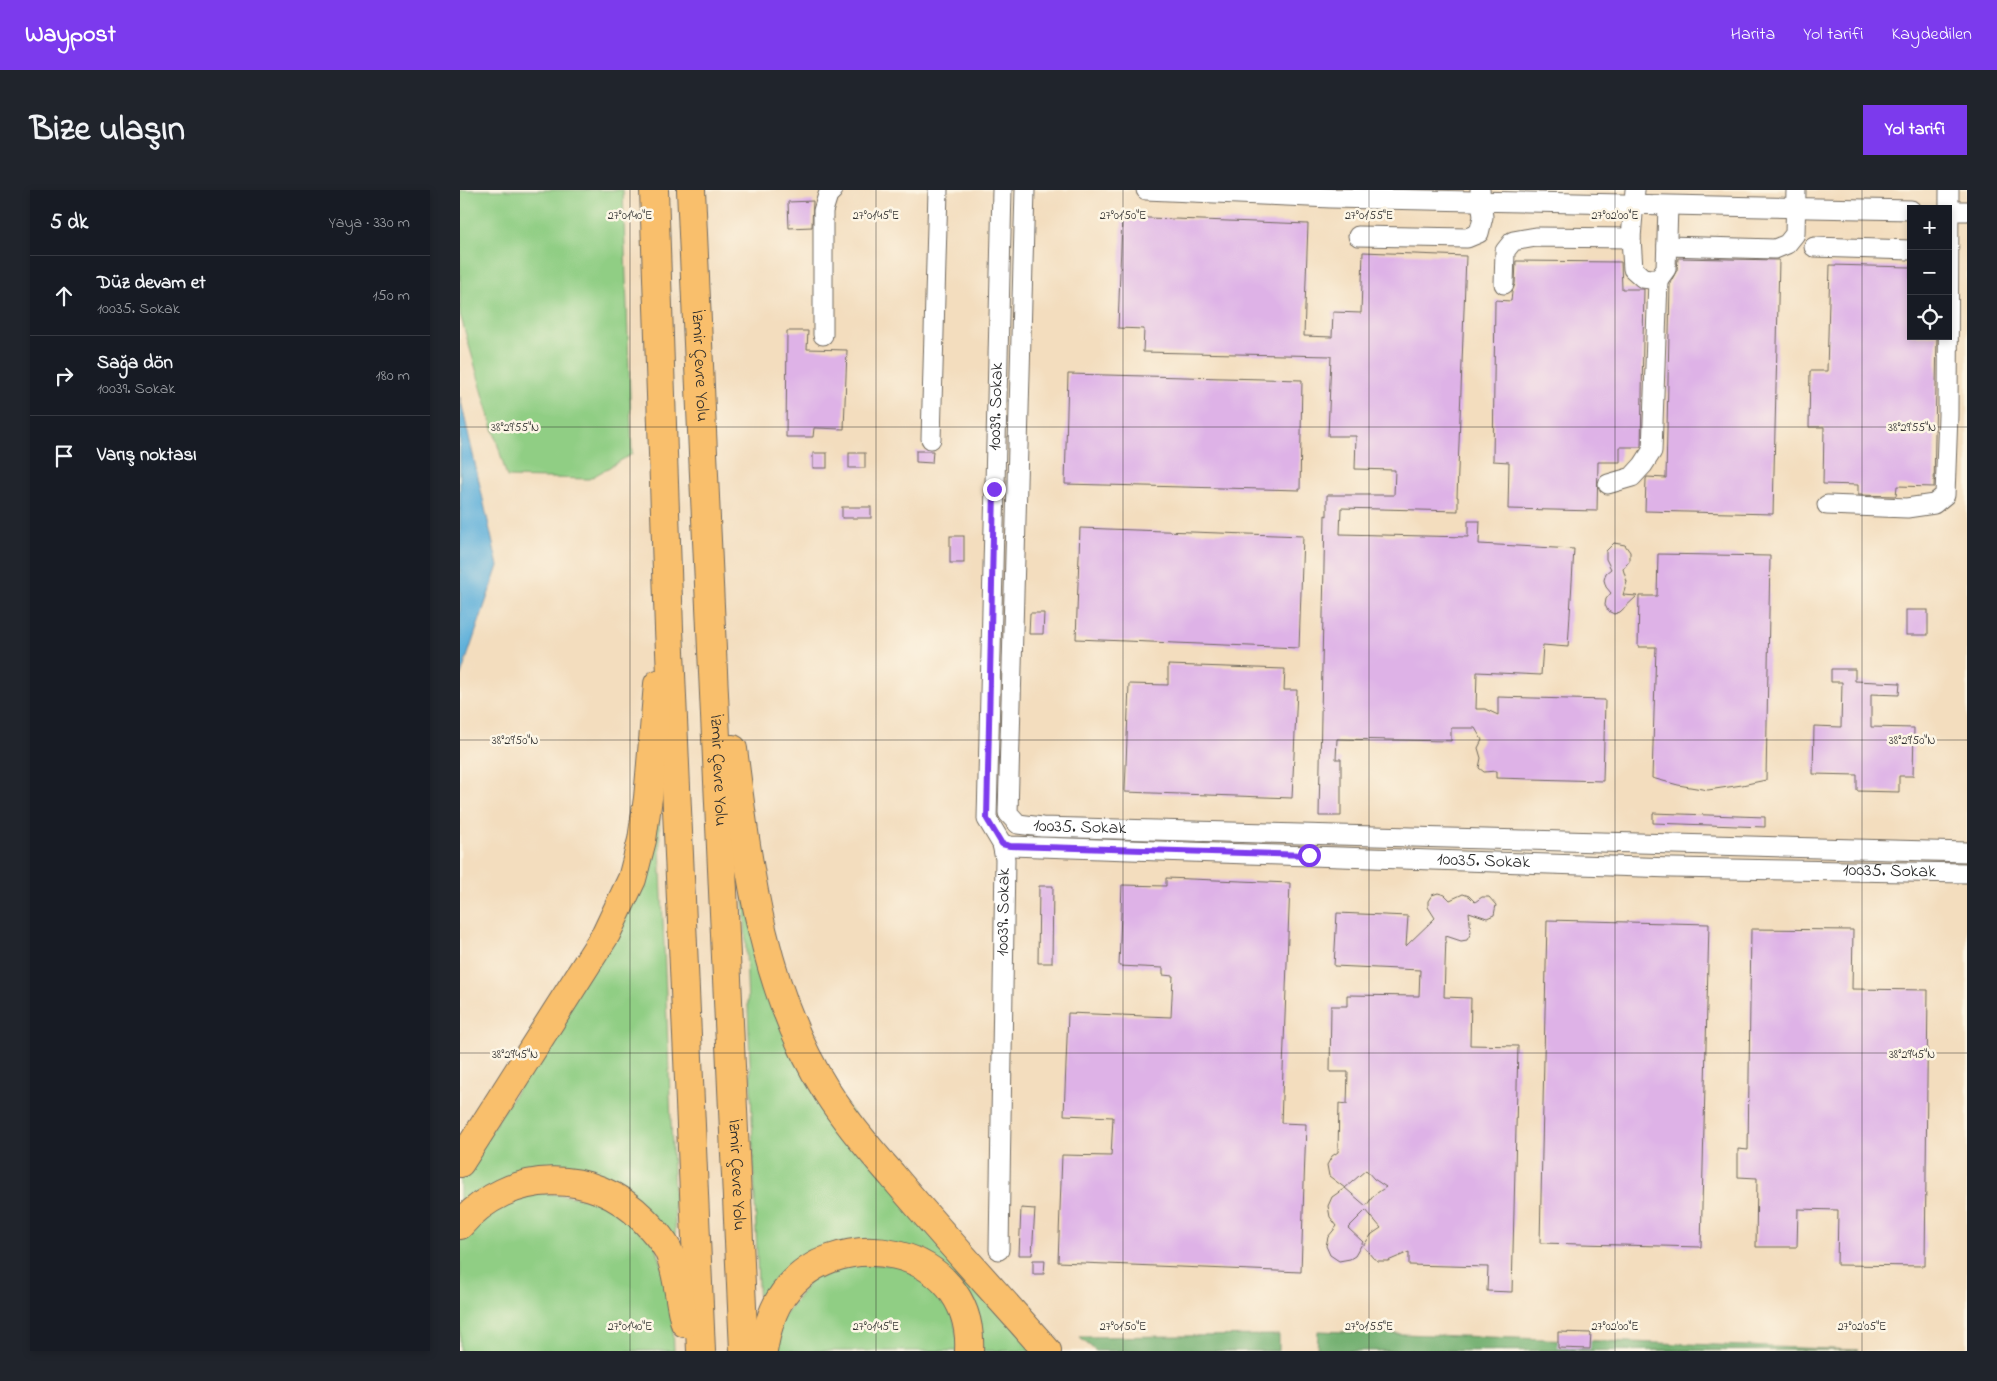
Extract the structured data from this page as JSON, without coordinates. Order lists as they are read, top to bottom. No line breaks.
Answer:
{"streets":{"highway":["İzmir Çevre Yolu"],"street":["10039. Sokak","10035. Sokak"]},"crossings":[["10039. Sokak","10035. Sokak"]],"page":{"header":"Waypost","nav":["Harita","Yol tarifi","Kaydedilen"],"title":"Bize ulaşın","buttons":"Yol tarifi","heading":["5 dk","Yaya · 330 m"],"map_buttons":["+","−"],"list":[["Düz devam et","10035. Sokak","150 m"],["Sağa dön","10039. Sokak","180 m"],"Varış noktası"]},"coordinates":["27°01'40\"E","27°01'45\"E","27°01'50\"E","27°01'55\"E","27°02'00\"E","38°29'55\"N","38°29'50\"N","38°29'45\"N","27°02'05\"E"]}
